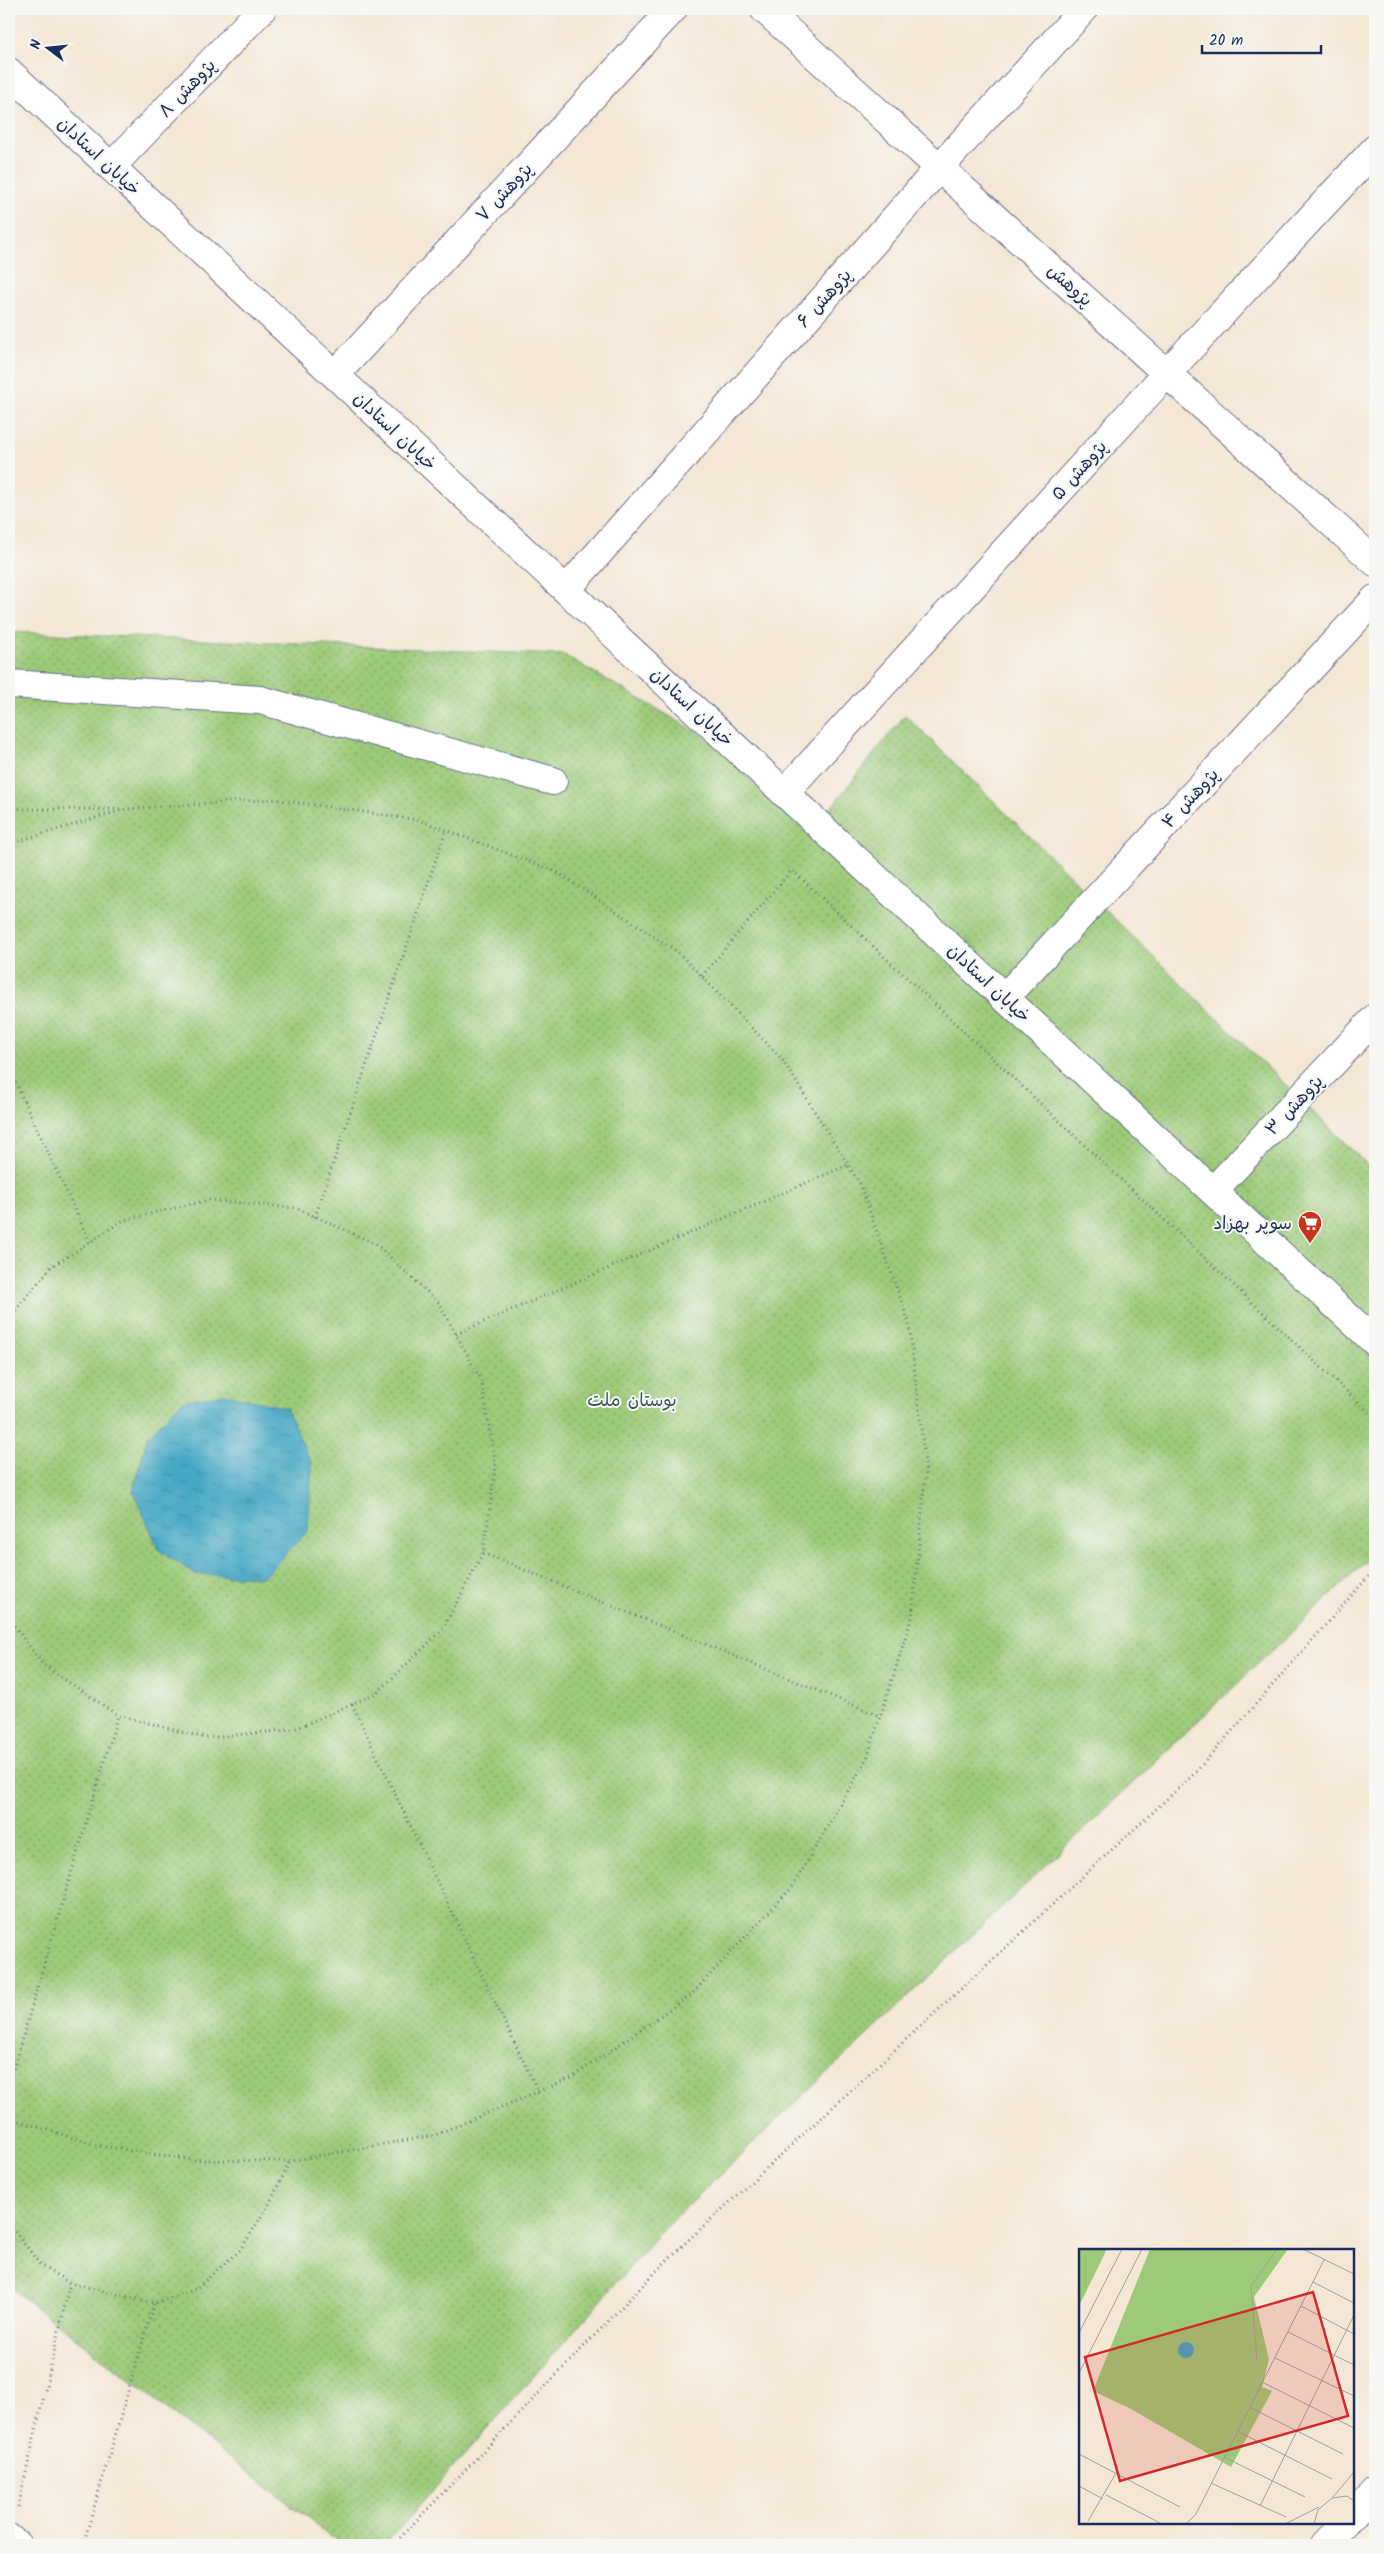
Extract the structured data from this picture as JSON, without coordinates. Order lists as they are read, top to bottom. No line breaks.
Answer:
{"streets":{"street":["پژوهش ۸","خیابان استادان","پژوهش ۷","پژوهش","پژوهش ۶","پژوهش ۵","پژوهش ۴","پژوهش ۳"]},"crossings":[["پژوهش ۸","خیابان استادان"],["خیابان استادان","پژوهش ۷"],["خیابان استادان","پژوهش ۶"],["خیابان استادان","پژوهش ۵"],["خیابان استادان","پژوهش ۴"],["خیابان استادان","پژوهش ۳"],["پژوهش","پژوهش ۶"],["پژوهش","پژوهش ۵"]],"parks":["بوستان ملت"],"places":{"supermarket":["سوپر بهزاد"]},"scale_bar":"20 m","north":"left"}
